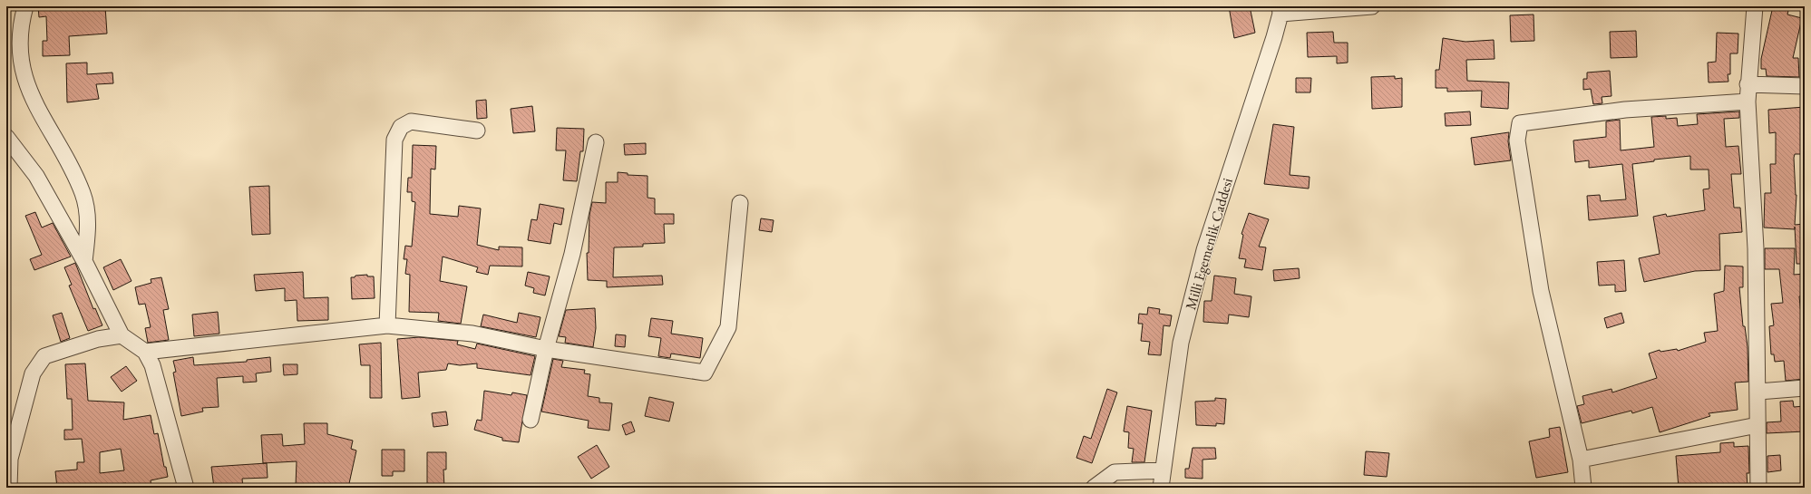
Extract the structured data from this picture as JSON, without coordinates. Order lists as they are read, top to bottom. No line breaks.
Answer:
{"streets":{"street":["Milli Egemenlik Caddesi"]}}
